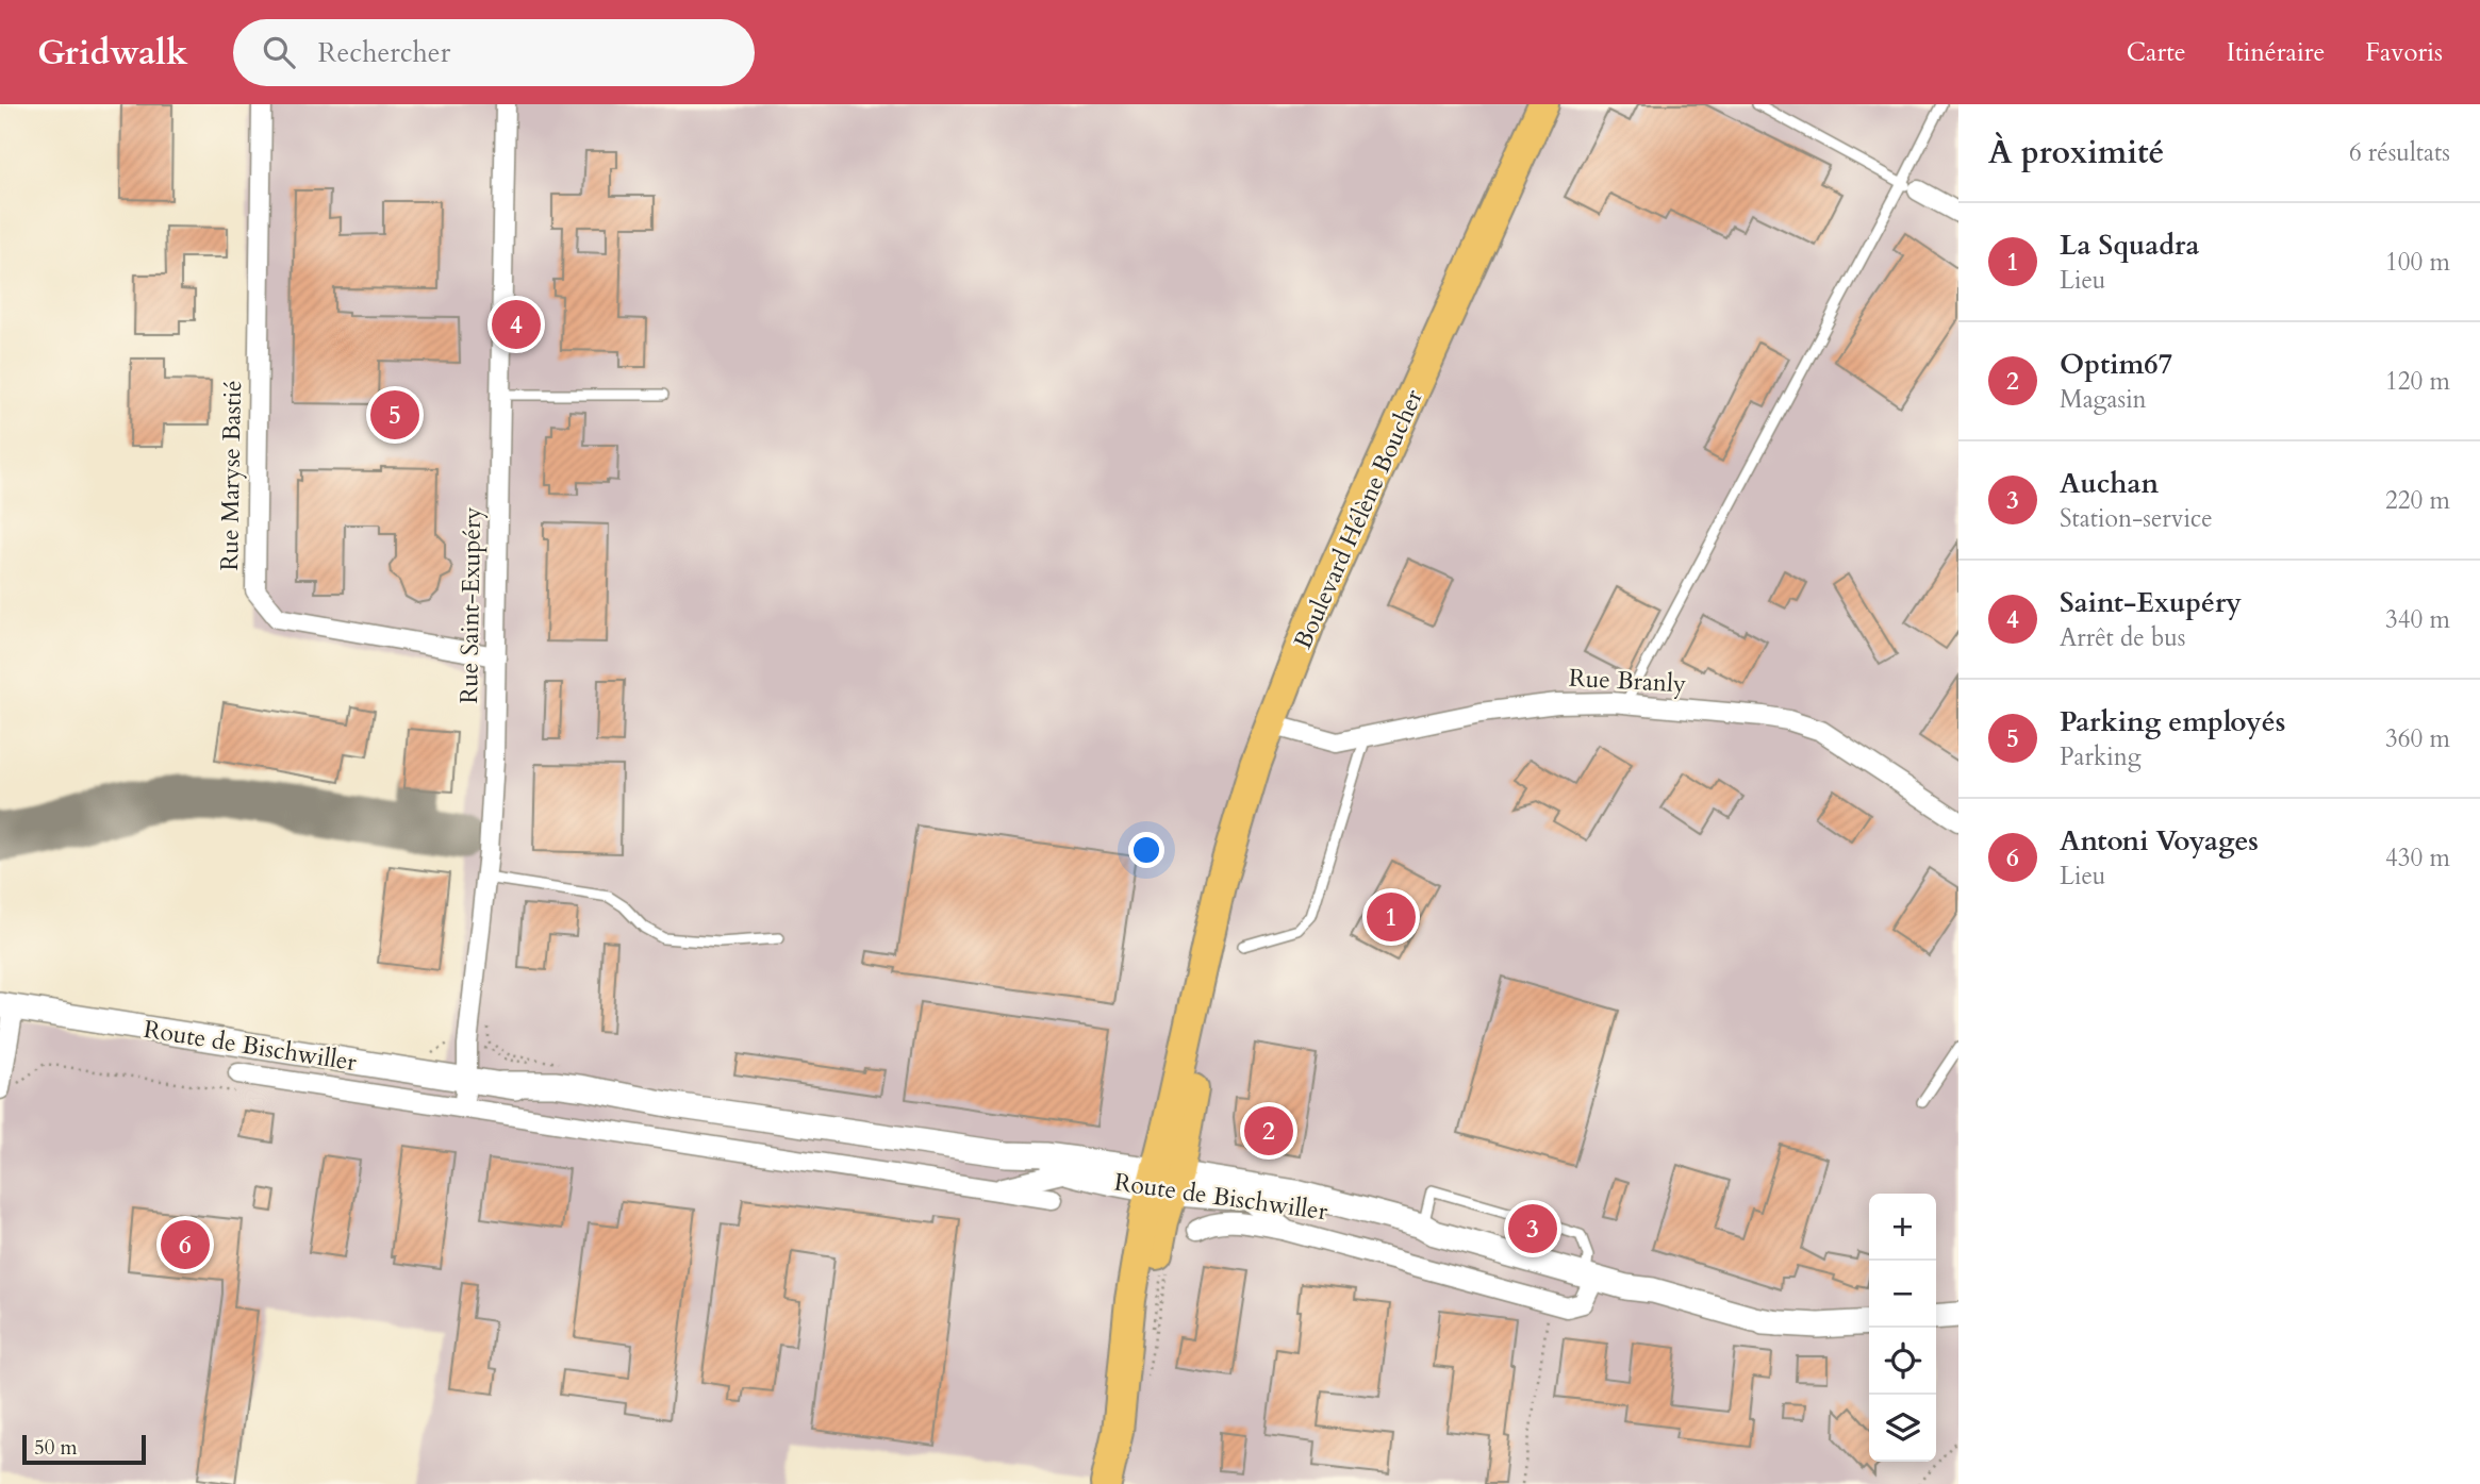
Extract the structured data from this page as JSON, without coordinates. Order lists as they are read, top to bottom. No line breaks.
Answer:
{"streets":{"main road":["Boulevard Hélène Boucher"],"street":["Rue Maryse Bastié","Rue Saint-Exupéry","Rue Branly","Route de Bischwiller"]},"crossings":[["Rue Maryse Bastié","Rue Saint-Exupéry"],["Boulevard Hélène Boucher","Rue Branly"],["Boulevard Hélène Boucher","Route de Bischwiller"],["Rue Saint-Exupéry","Route de Bischwiller"]],"scale_bar":"50 m","page":{"header":"Gridwalk","search":"Rechercher","nav":["Carte","Itinéraire","Favoris"],"heading":["À proximité","6 résultats"],"list":[{"mark":"1","name":"La Squadra","note":"Lieu","value":"100 m"},{"mark":"2","name":"Optim67","note":"Magasin","value":"120 m"},{"mark":"3","name":"Auchan","note":"Station-service","value":"220 m"},{"mark":"4","name":"Saint-Exupéry","note":"Arrêt de bus","value":"340 m"},{"mark":"5","name":"Parking employés","note":"Parking","value":"360 m"},{"mark":"6","name":"Antoni Voyages","note":"Lieu","value":"430 m"}],"pins":["4","5","1","2","3","6"],"map_buttons":["+","−"],"scale":"50 m"}}
